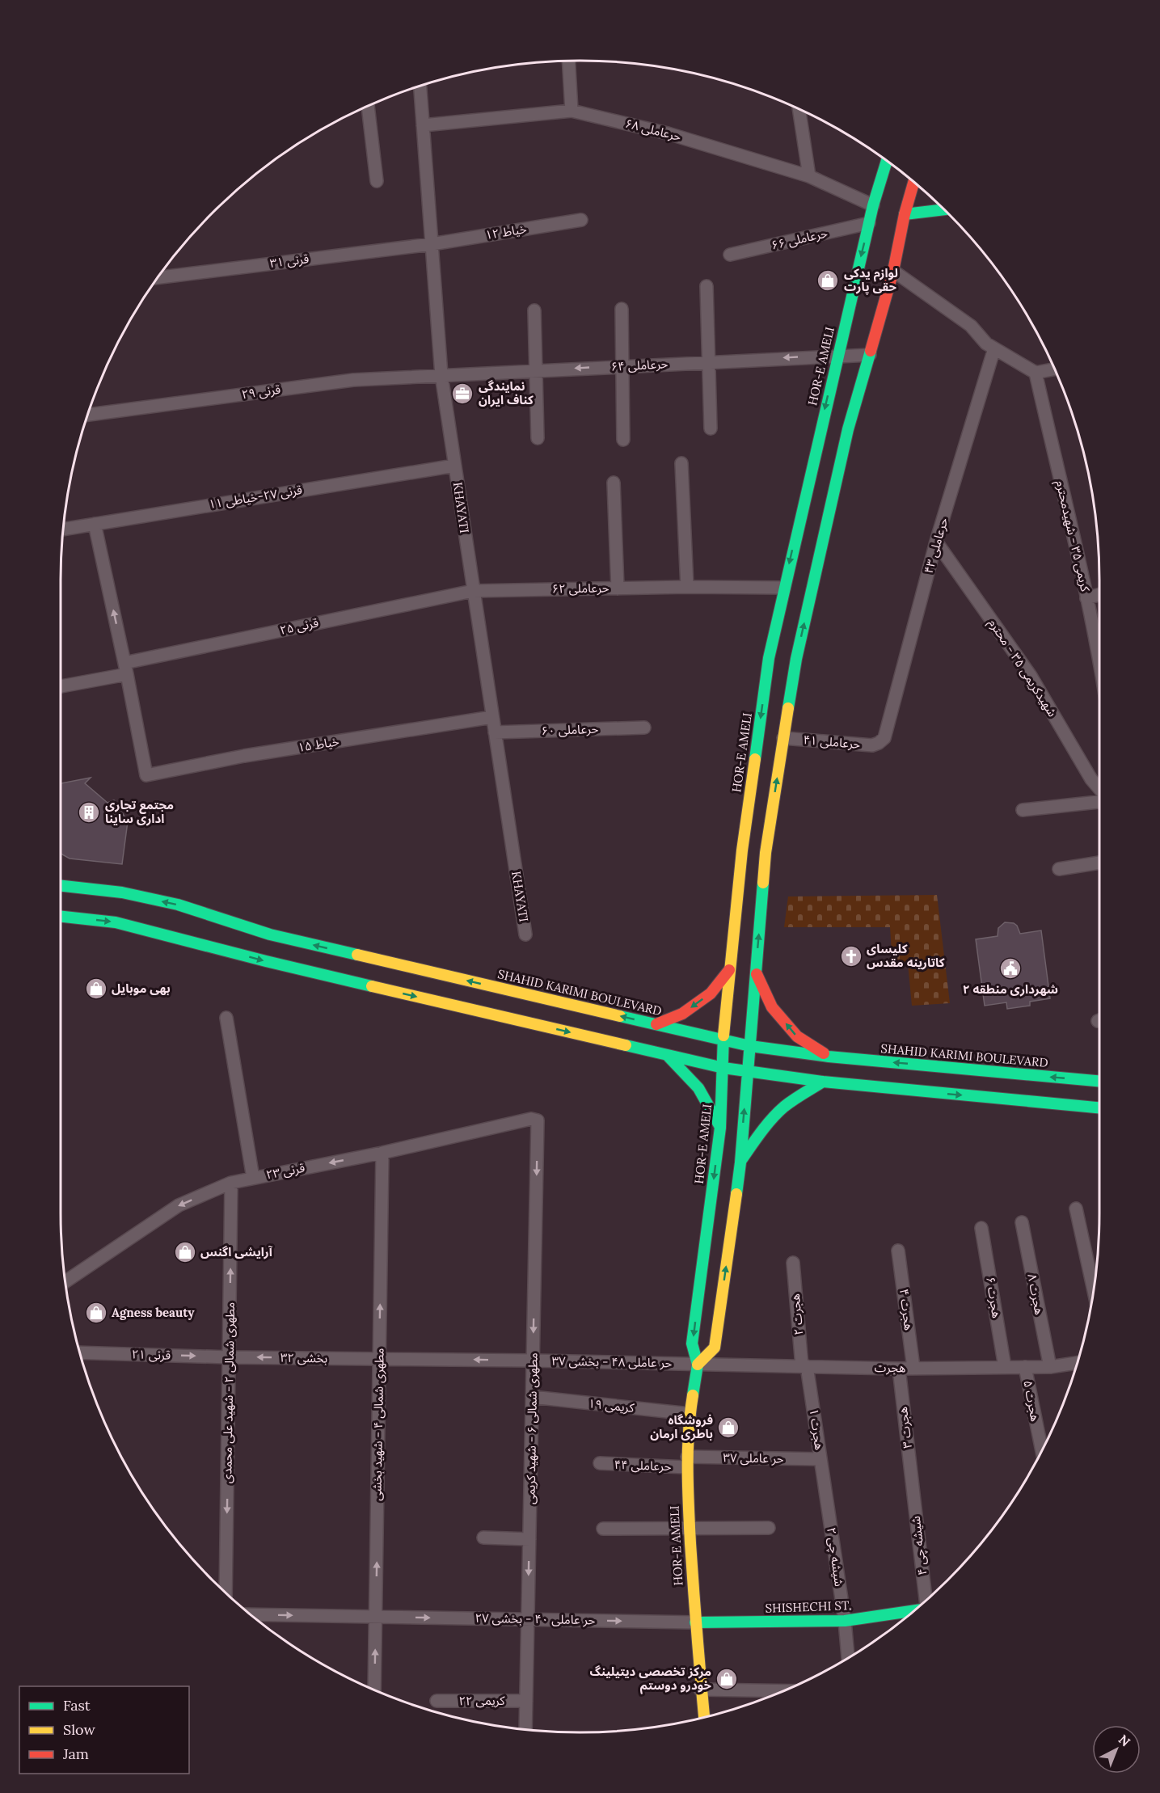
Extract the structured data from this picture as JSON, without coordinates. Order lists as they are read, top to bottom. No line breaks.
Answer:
{"streets":{"main road":["HOR-E AMELI","SHAHID KARIMI BOULEVARD","SHISHECHI ST."],"street":["حرعاملی ۶۸","خیاط ۱۲","حرعاملی ۶۶","قرنی ۳۱","حرعاملی ۶۴","قرنی ۲۹","قرنی ۲۷-خیاطی ۱۱","KHAYATI","کریمی ۳۵ - شهیدمحترم","حرعاملی ۴۳","حرعاملی ۶۲","قرنی ۲۵","شهیدکریمی ۳۵ - محترم","حرعاملی ۶۰","حرعاملی ۴۱","خیاط ۱۵","قرنی ۲۳","هجرت ۸","هجرت ۶","هجرت ۴","هجرت ۲","قرنی ۲۱","بخشی ۳۲","حر عاملی ۴۸ - بخشی ۳۷","هجرت","مطهری شمالی ۲ - شهید علی محمدی","هجرت ۵","کریمی ۱۹","مطهری شمالی ۴ - شهید بخشی","هجرت ۳","مطهری شمالی ۶ - شهید کریمی","هجرت ۱","حر عاملی ۳۷","حرعاملی ۴۴","شیشه چی ۴","شیشه چی ۲","حر عاملی ۴۰ - بخشی ۲۷","کریمی ۲۲"]},"crossings":[["حرعاملی ۶۸","HOR-E AMELI"],["حرعاملی ۶۸","KHAYATI"],["خیاط ۱۲","قرنی ۳۱"],["خیاط ۱۲","KHAYATI"],["حرعاملی ۶۶","HOR-E AMELI"],["قرنی ۳۱","KHAYATI"],["حرعاملی ۶۴","HOR-E AMELI"],["حرعاملی ۶۴","قرنی ۲۹"],["حرعاملی ۶۴","KHAYATI"],["HOR-E AMELI","حرعاملی ۶۲"],["HOR-E AMELI","SHAHID KARIMI BOULEVARD"],["HOR-E AMELI","حر عاملی ۴۸ - بخشی ۳۷"],["HOR-E AMELI","هجرت"],["HOR-E AMELI","کریمی ۱۹"],["HOR-E AMELI","حر عاملی ۳۷"],["HOR-E AMELI","حرعاملی ۴۴"],["HOR-E AMELI","SHISHECHI ST."],["HOR-E AMELI","حر عاملی ۴۰ - بخشی ۲۷"],["قرنی ۲۹","KHAYATI"],["قرنی ۲۷-خیاطی ۱۱","KHAYATI"],["KHAYATI","حرعاملی ۶۲"],["KHAYATI","قرنی ۲۵"],["KHAYATI","حرعاملی ۶۰"],["KHAYATI","خیاط ۱۵"],["حرعاملی ۴۳","شهیدکریمی ۳۵ - محترم"],["حرعاملی ۴۳","حرعاملی ۴۱"],["حرعاملی ۶۲","قرنی ۲۵"],["قرنی ۲۵","خیاط ۱۵"],["قرنی ۲۳","مطهری شمالی ۲ - شهید علی محمدی"],["قرنی ۲۳","مطهری شمالی ۴ - شهید بخشی"],["قرنی ۲۳","مطهری شمالی ۶ - شهید کریمی"],["هجرت ۸","هجرت"],["هجرت ۶","هجرت"],["هجرت ۴","هجرت"],["هجرت ۲","هجرت"],["هجرت ۲","هجرت ۱"],["قرنی ۲۱","بخشی ۳۲"],["قرنی ۲۱","مطهری شمالی ۲ - شهید علی محمدی"],["بخشی ۳۲","حر عاملی ۴۸ - بخشی ۳۷"],["بخشی ۳۲","مطهری شمالی ۲ - شهید علی محمدی"],["بخشی ۳۲","مطهری شمالی ۴ - شهید بخشی"],["حر عاملی ۴۸ - بخشی ۳۷","هجرت"],["حر عاملی ۴۸ - بخشی ۳۷","مطهری شمالی ۴ - شهید بخشی"],["حر عاملی ۴۸ - بخشی ۳۷","مطهری شمالی ۶ - شهید کریمی"],["هجرت","هجرت ۵"],["هجرت","هجرت ۳"],["هجرت","هجرت ۱"],["کریمی ۱۹","مطهری شمالی ۶ - شهید کریمی"],["مطهری شمالی ۴ - شهید بخشی","حر عاملی ۴۰ - بخشی ۲۷"],["هجرت ۳","شیشه چی ۴"],["مطهری شمالی ۶ - شهید کریمی","حر عاملی ۴۰ - بخشی ۲۷"],["مطهری شمالی ۶ - شهید کریمی","کریمی ۲۲"],["هجرت ۱","حر عاملی ۳۷"],["هجرت ۱","شیشه چی ۲"],["حر عاملی ۳۷","حرعاملی ۴۴"],["شیشه چی ۲","SHISHECHI ST."],["SHISHECHI ST.","حر عاملی ۴۰ - بخشی ۲۷"]],"one_way":["حرعاملی ۶۴","قرنی ۲۳","قرنی ۲۱","بخشی ۳۲","حر عاملی ۴۸ - بخشی ۳۷","مطهری شمالی ۴ - شهید بخشی","مطهری شمالی ۶ - شهید کریمی"],"places":{"shop":["لوازم یدکی حقی پارت","بهی موبایل","آرایشی اگنس","Agness beauty","فروشگاه باطری ارمان","مرکز تخصصی دیتیلینگ خودرو دوستم"],"office":["نمایندگی کناف ایران"],"building":["مجتمع تجاری اداری ساینا"],"church":["کلیسای کاتارینه مقدس"],"public building":["شهرداری منطقه ۲"]},"legend":["Fast","Slow","Jam"],"north":"top right"}
